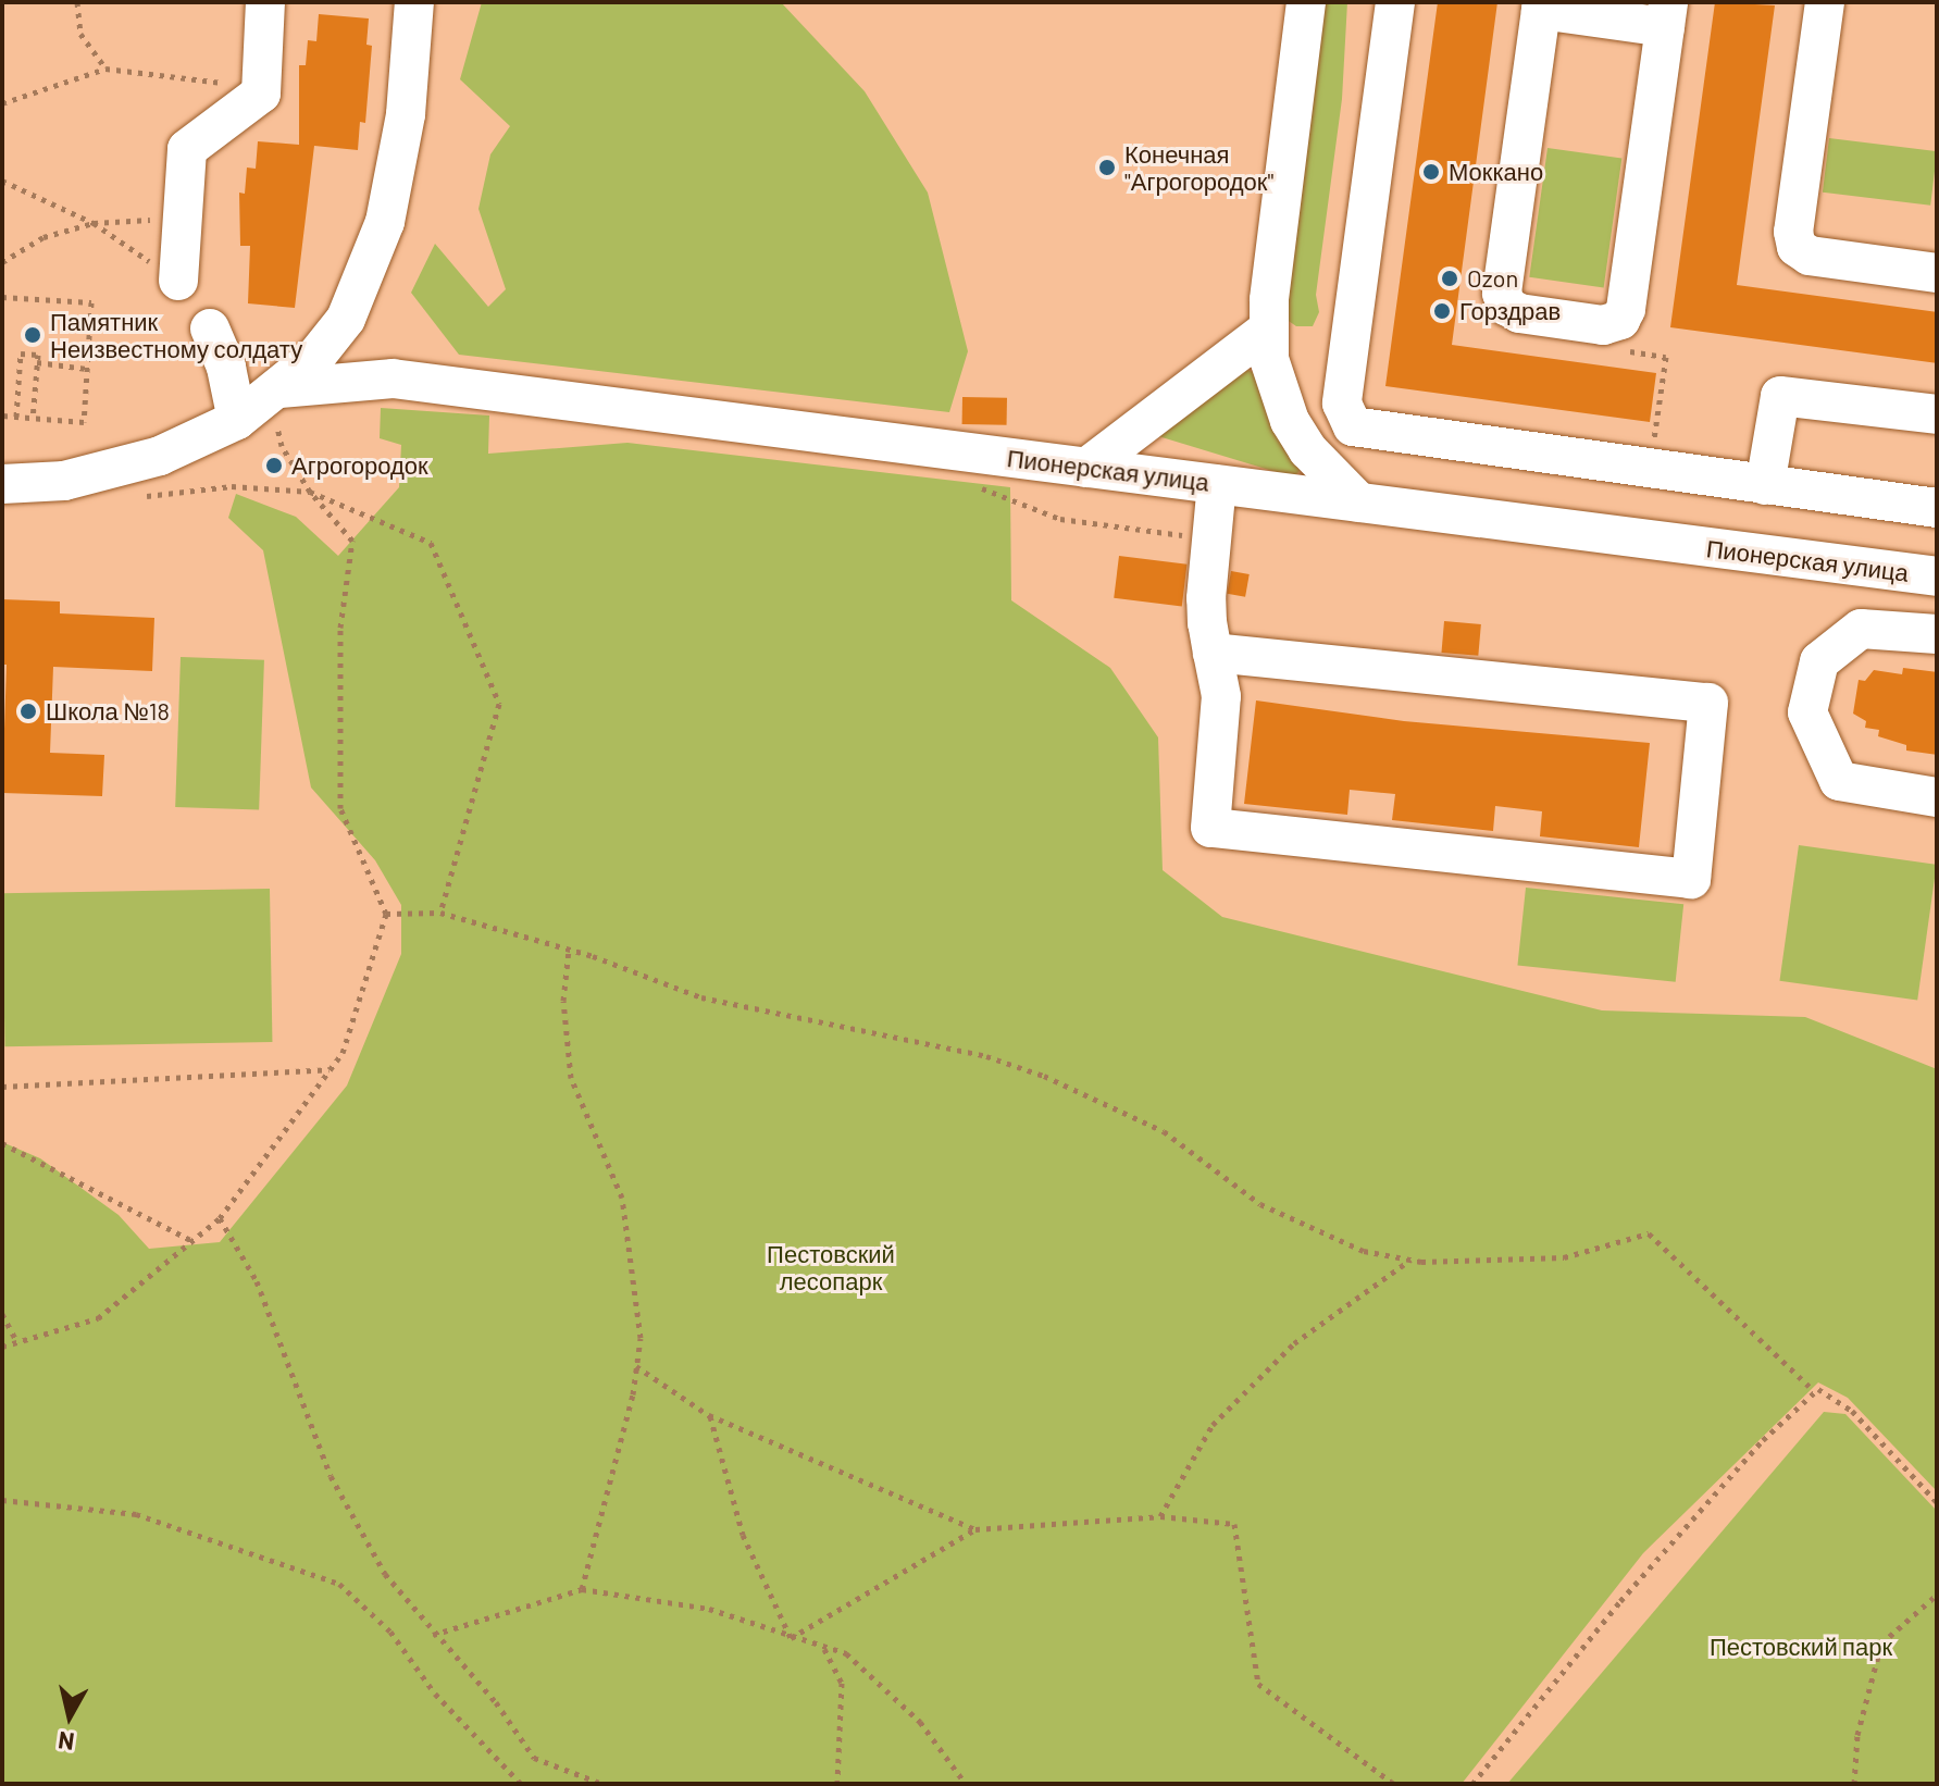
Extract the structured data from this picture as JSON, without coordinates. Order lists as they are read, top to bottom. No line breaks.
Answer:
{"streets":{"street":["Пионерская улица"]},"parks":["Пестовский лесопарк","Пестовский парк"],"places":["Конечная \"Агрогородок\"","Моккано","Ozon","Горздрав","Памятник Неизвестному солдату","Агрогородок","Школа №18"],"north":"bottom"}
